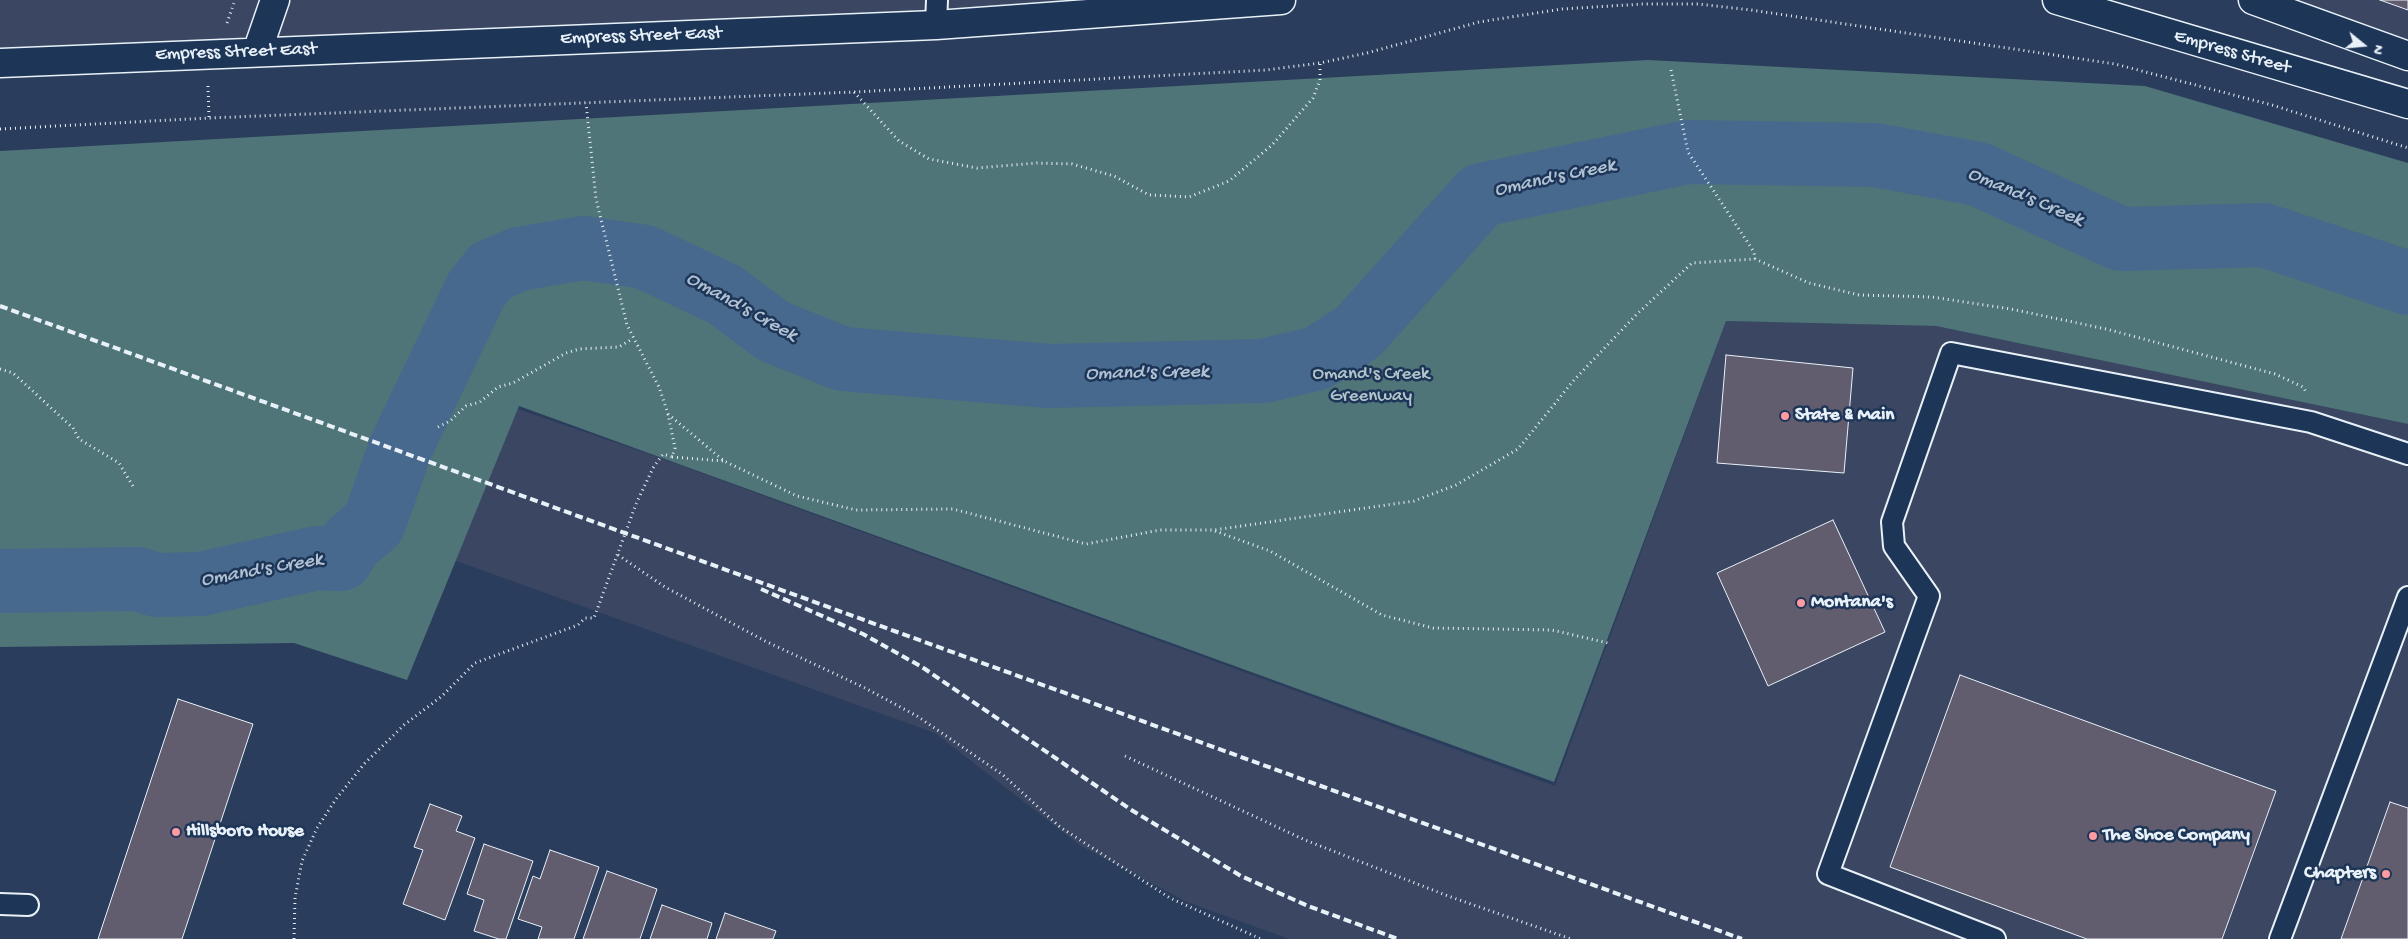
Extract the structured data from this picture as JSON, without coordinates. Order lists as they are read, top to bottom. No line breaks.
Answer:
{"streets":{"main road":["Empress Street East","Empress Street"]},"water":["Omand's Creek"],"parks":["Omand's Creek Greenway"],"places":["State & Main","Montana's","Hillsboro House","The Shoe Company","Chapters"],"north":"right"}
